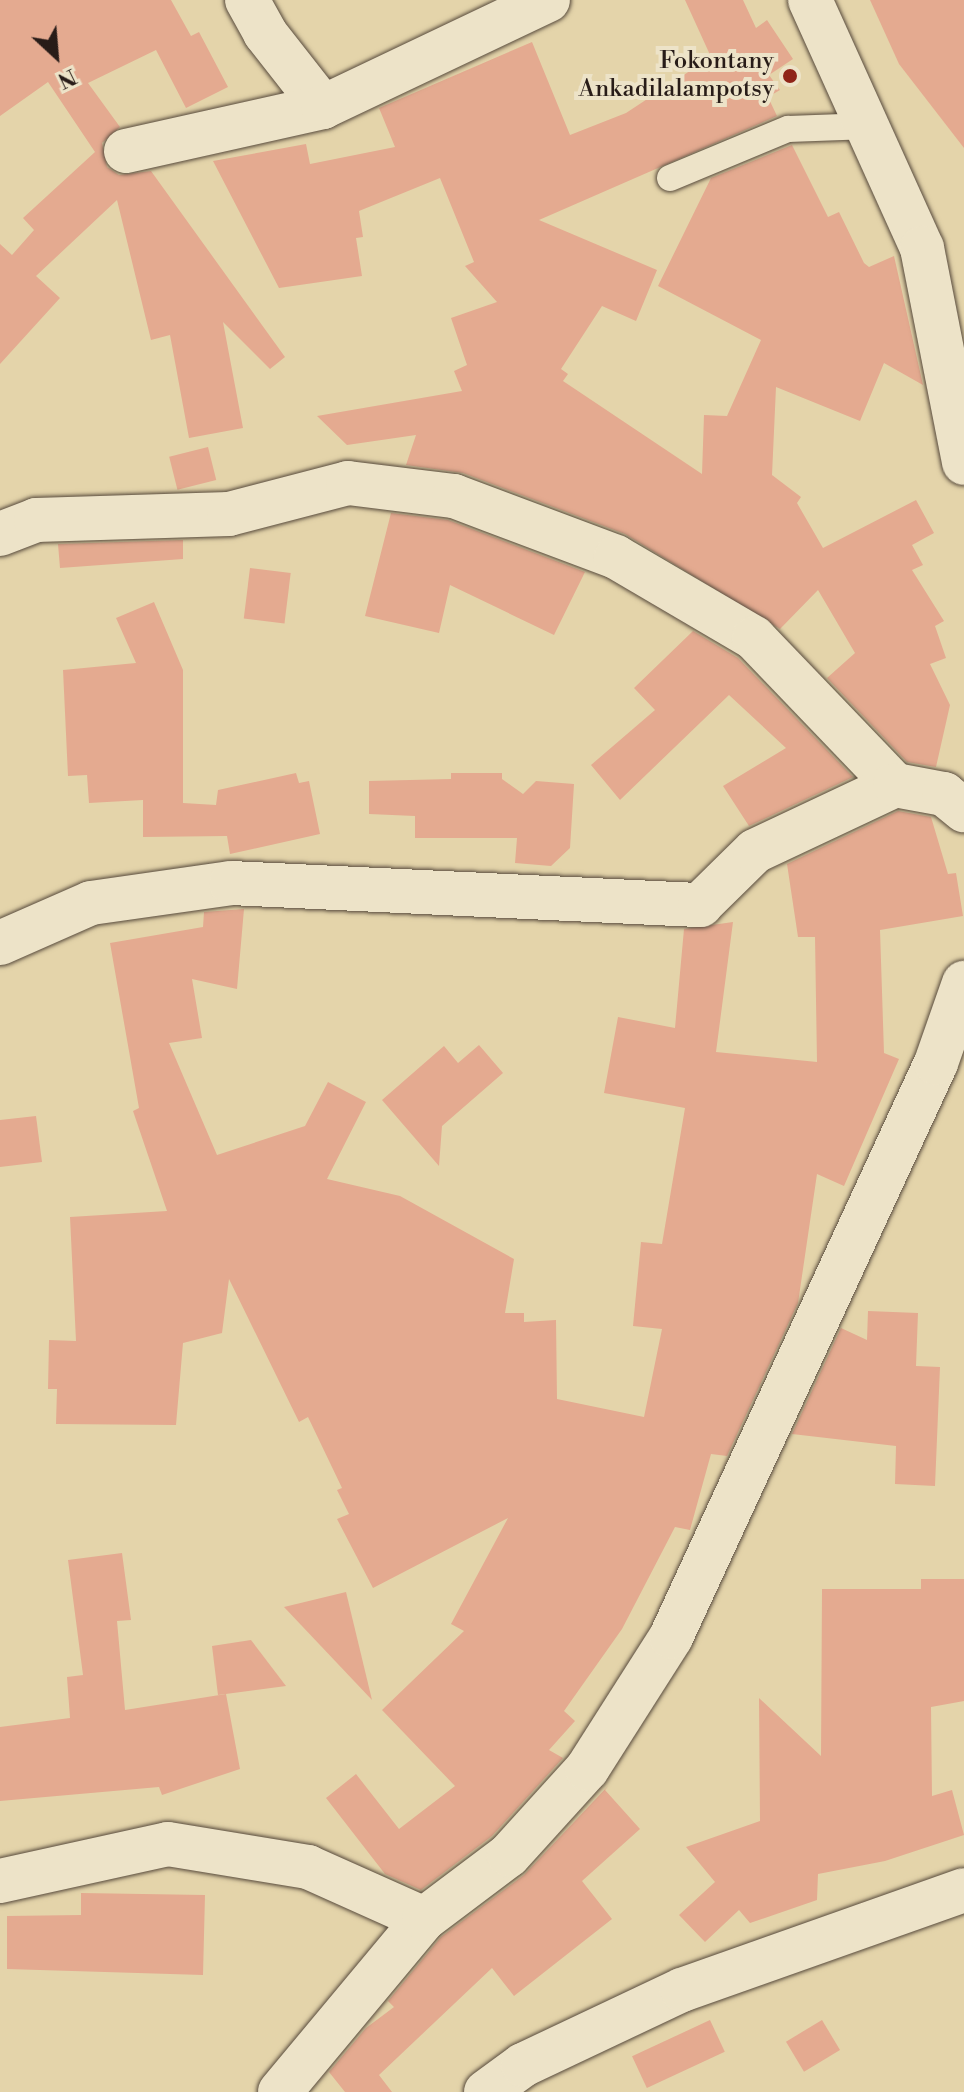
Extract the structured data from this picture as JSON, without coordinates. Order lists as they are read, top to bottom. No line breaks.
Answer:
{"places":["Fokontany Ankadilalampotsy"],"north":"bottom right"}
